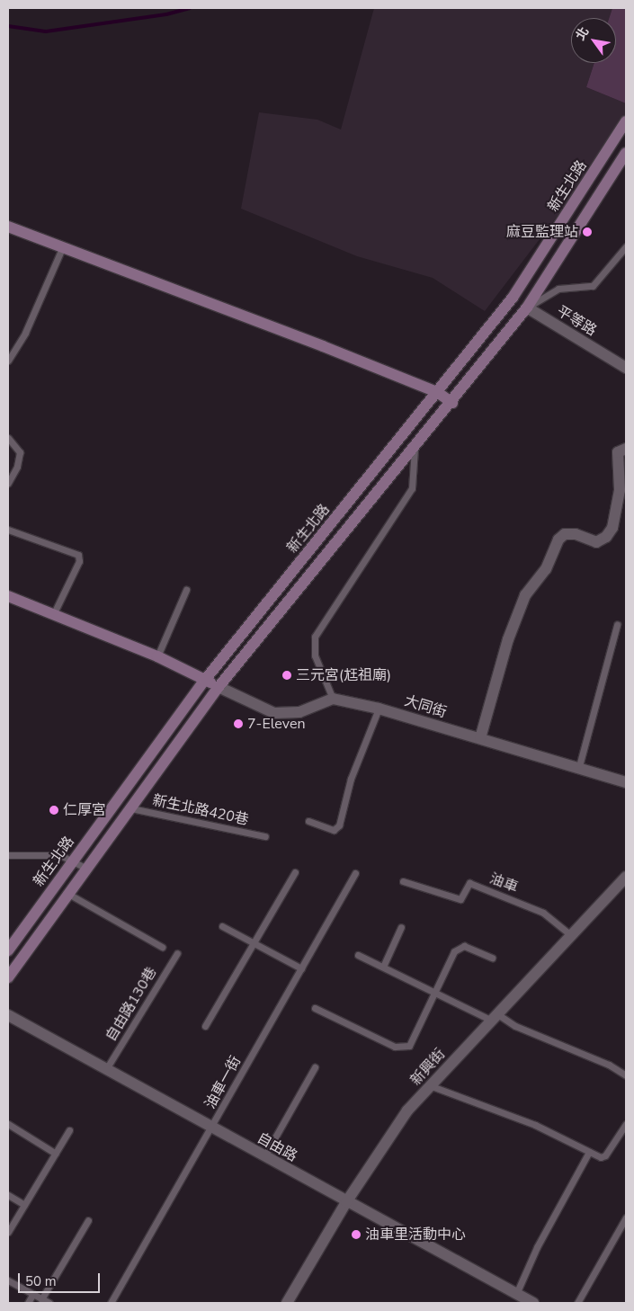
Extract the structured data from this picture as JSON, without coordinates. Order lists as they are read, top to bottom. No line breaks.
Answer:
{"streets":{"main road":["新生北路","平等路"],"street":["大同街","新興街","自由路"],"lane":["新生北路420巷","油車","自由路130巷","油車一街"]},"crossings":[["新生北路","平等路"],["油車","新興街"],["自由路130巷","自由路"],["新興街","自由路"],["油車一街","自由路"]],"places":["麻豆監理站","三元宮(尪祖廟)","7-Eleven","仁厚宮","油車里活動中心"],"scale_bar":"50 m","north":"top left"}
